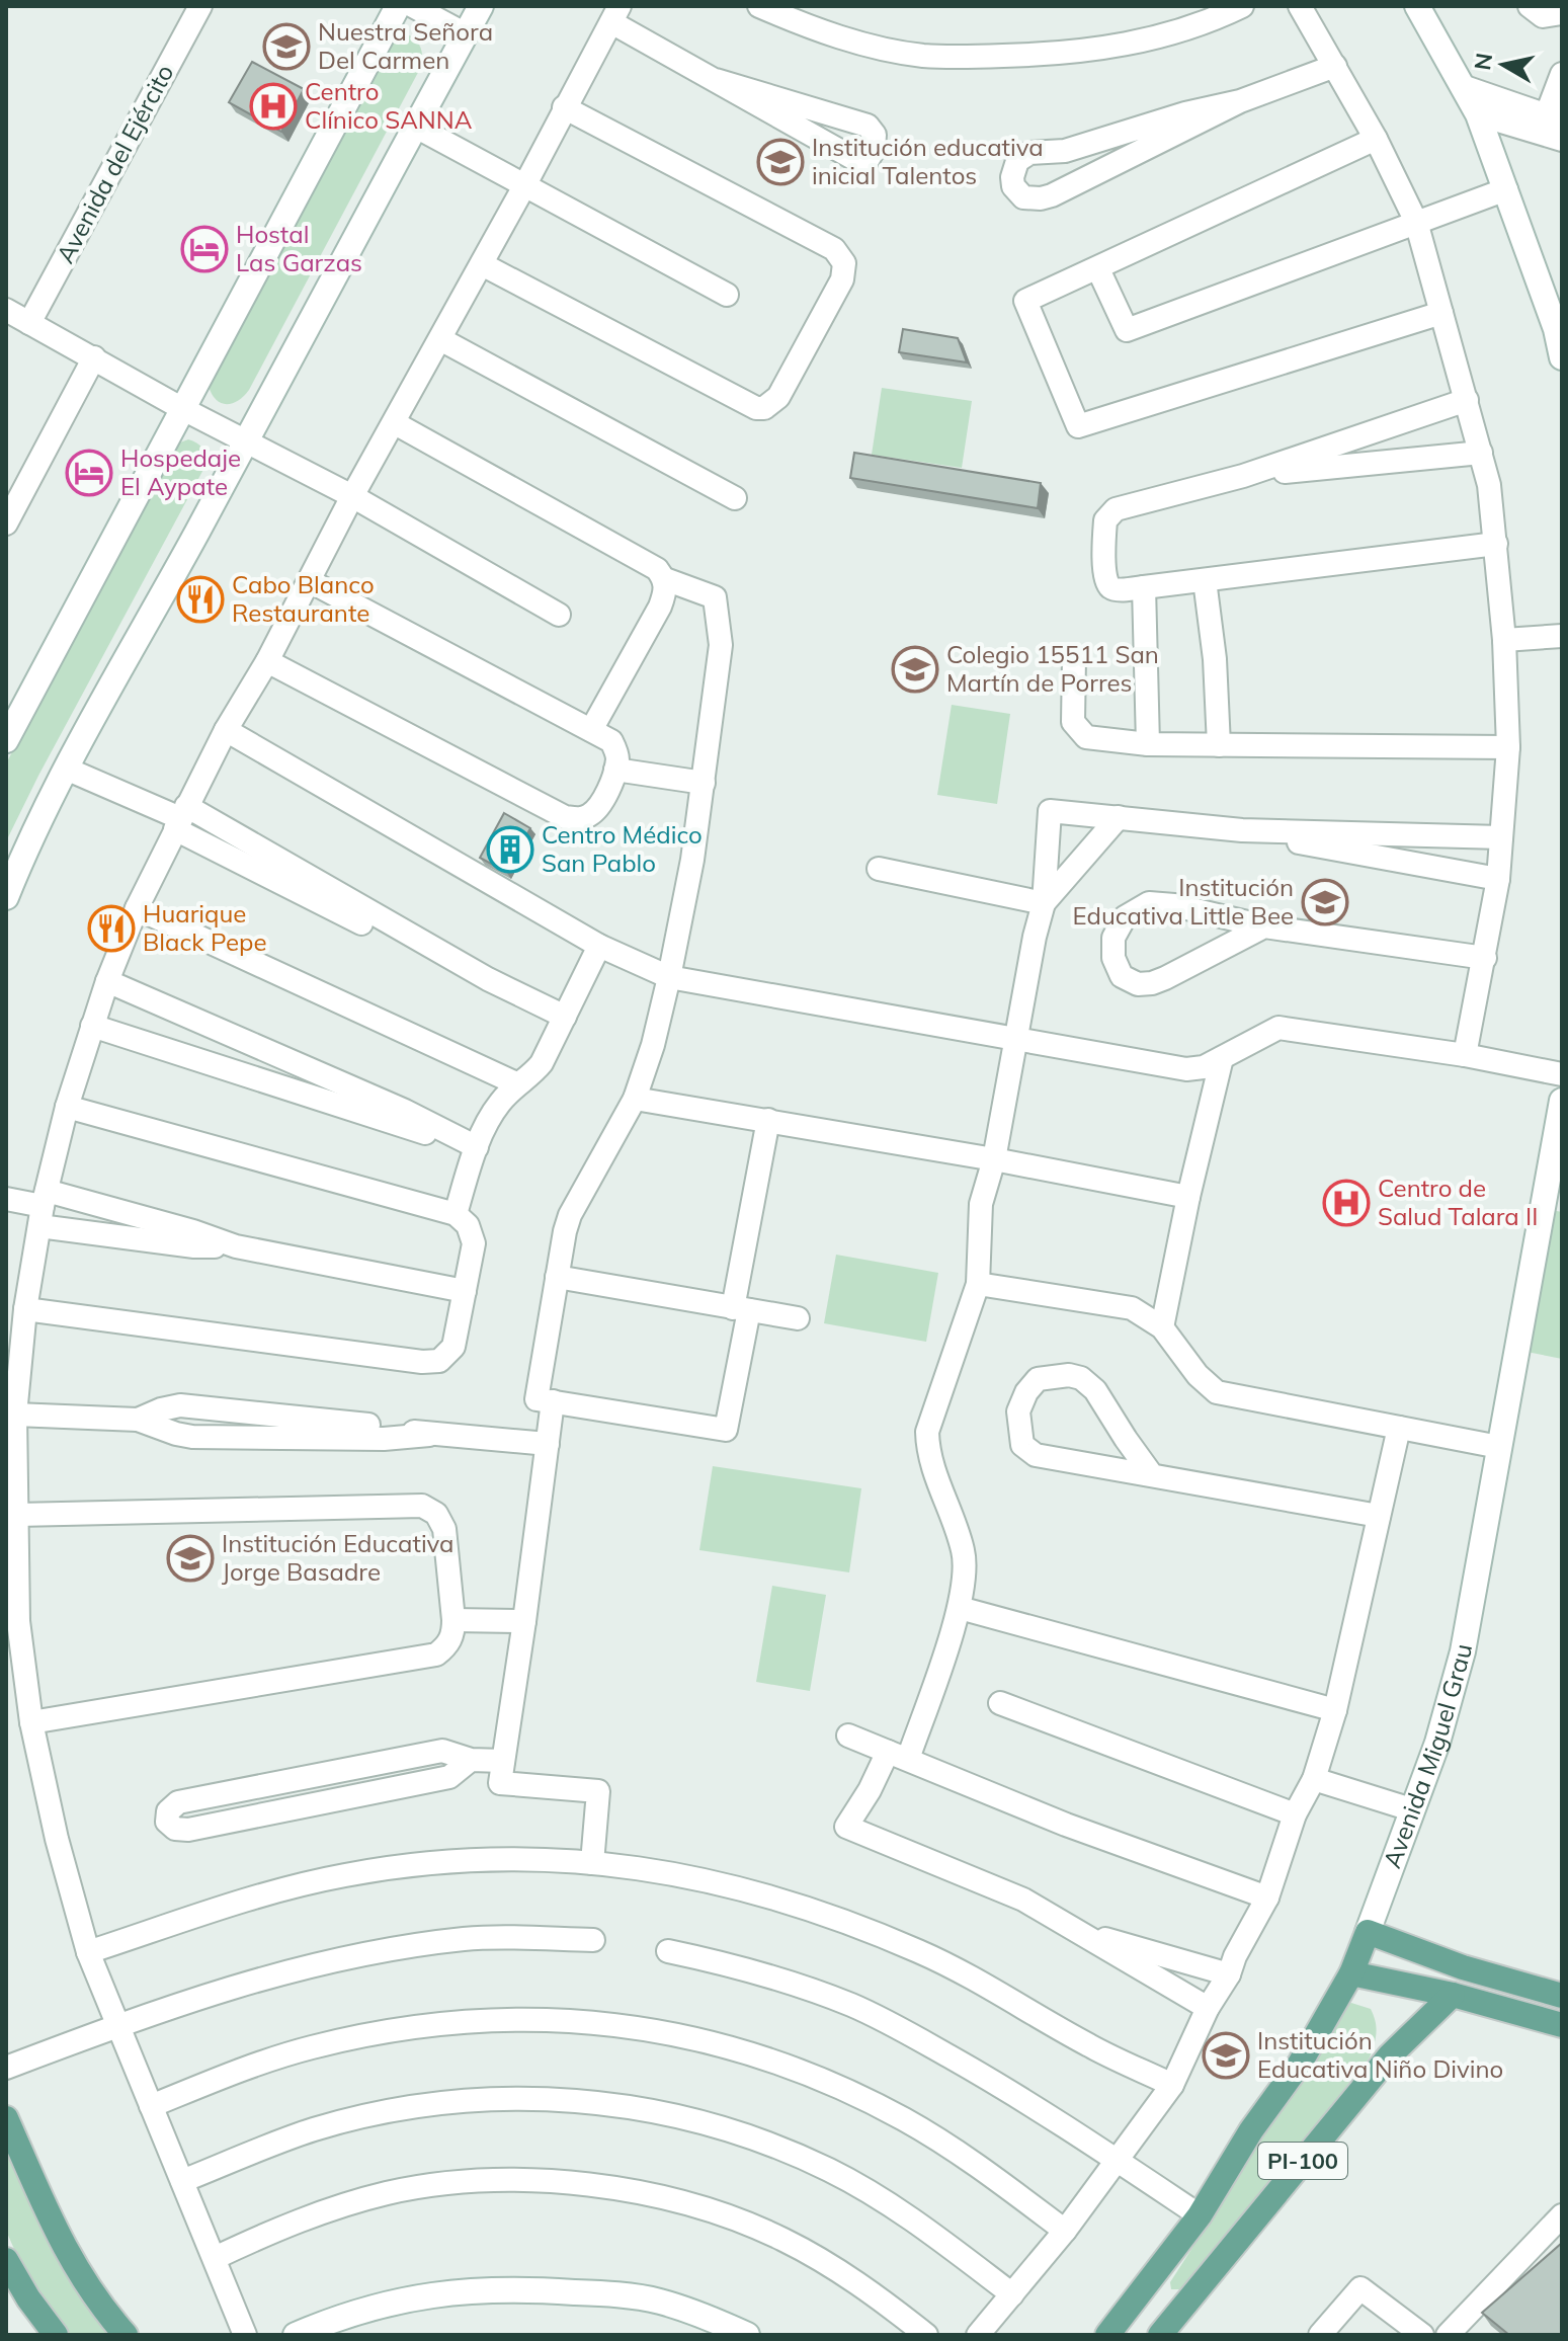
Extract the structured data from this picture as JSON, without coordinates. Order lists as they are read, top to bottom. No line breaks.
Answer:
{"streets":{"main road":["Avenida Miguel Grau","PI-100"],"street":["Avenida del Ejército"]},"places":{"school or university":["Nuestra Señora Del Carmen","Institución educativa inicial Talentos","Colegio 15511 San Martín de Porres","Institución Educativa Little Bee","Institución Educativa Jorge Basadre","Institución Educativa Niño Divino"],"hospital":["Centro Clínico SANNA","Centro de Salud Talara II"],"hotel":["Hostal Las Garzas","Hospedaje El Aypate"],"restaurant":["Cabo Blanco Restaurante","Huarique Black Pepe"],"building":["Centro Médico San Pablo"]},"north":"left"}
